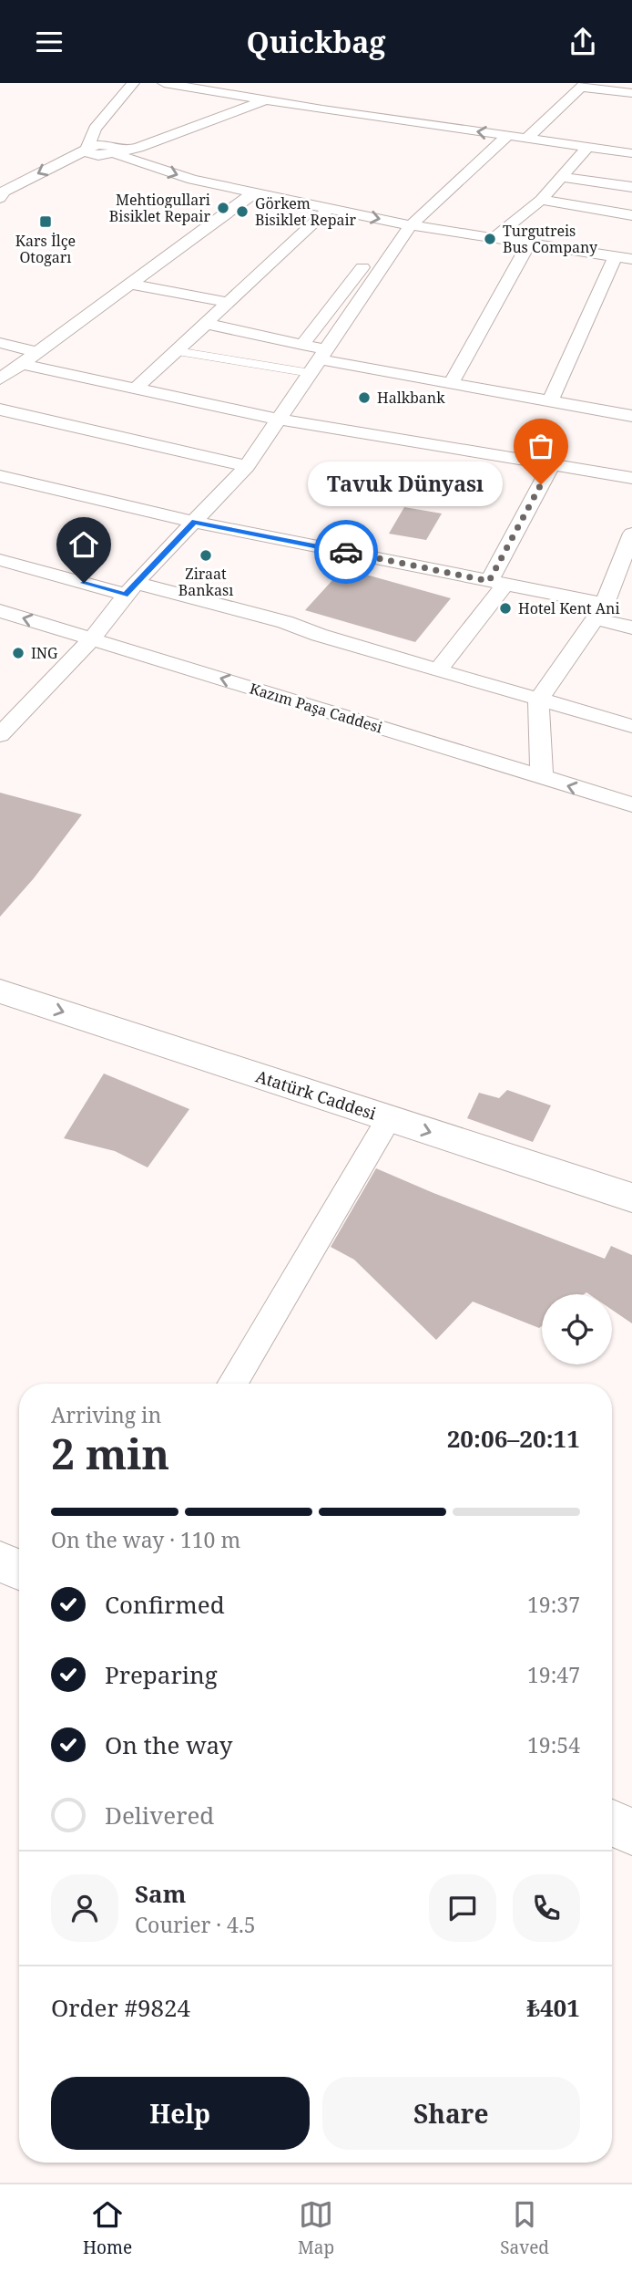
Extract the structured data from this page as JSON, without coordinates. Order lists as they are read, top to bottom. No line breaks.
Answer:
{"streets":{"street":["Kazım Paşa Caddesi","Atatürk Caddesi"]},"one_way":["Atatürk Caddesi"],"places":{"other":["Mehtiogullari Bisiklet Repair","Görkem Bisiklet Repair","Turgutreis Bus Company","Halkbank","Tavuk Dünyası","Ziraat Bankası","Hotel Kent Ani","ING"],"transit":["Kars İlçe Otogarı"]},"page":{"header":"Quickbag","bubble":"Tavuk Dünyası","heading":["2 min","Arriving in","20:06–20:11"],"panel":["Sam","Courier · 4.5","Order #9824","₺401"],"bar":"On the way · 110 m","list":[["Confirmed","19:37"],["Preparing","19:47"],["On the way","19:54"],"Delivered"],"buttons":["Help","Share"],"tabs":["Home","Map","Saved"]}}
